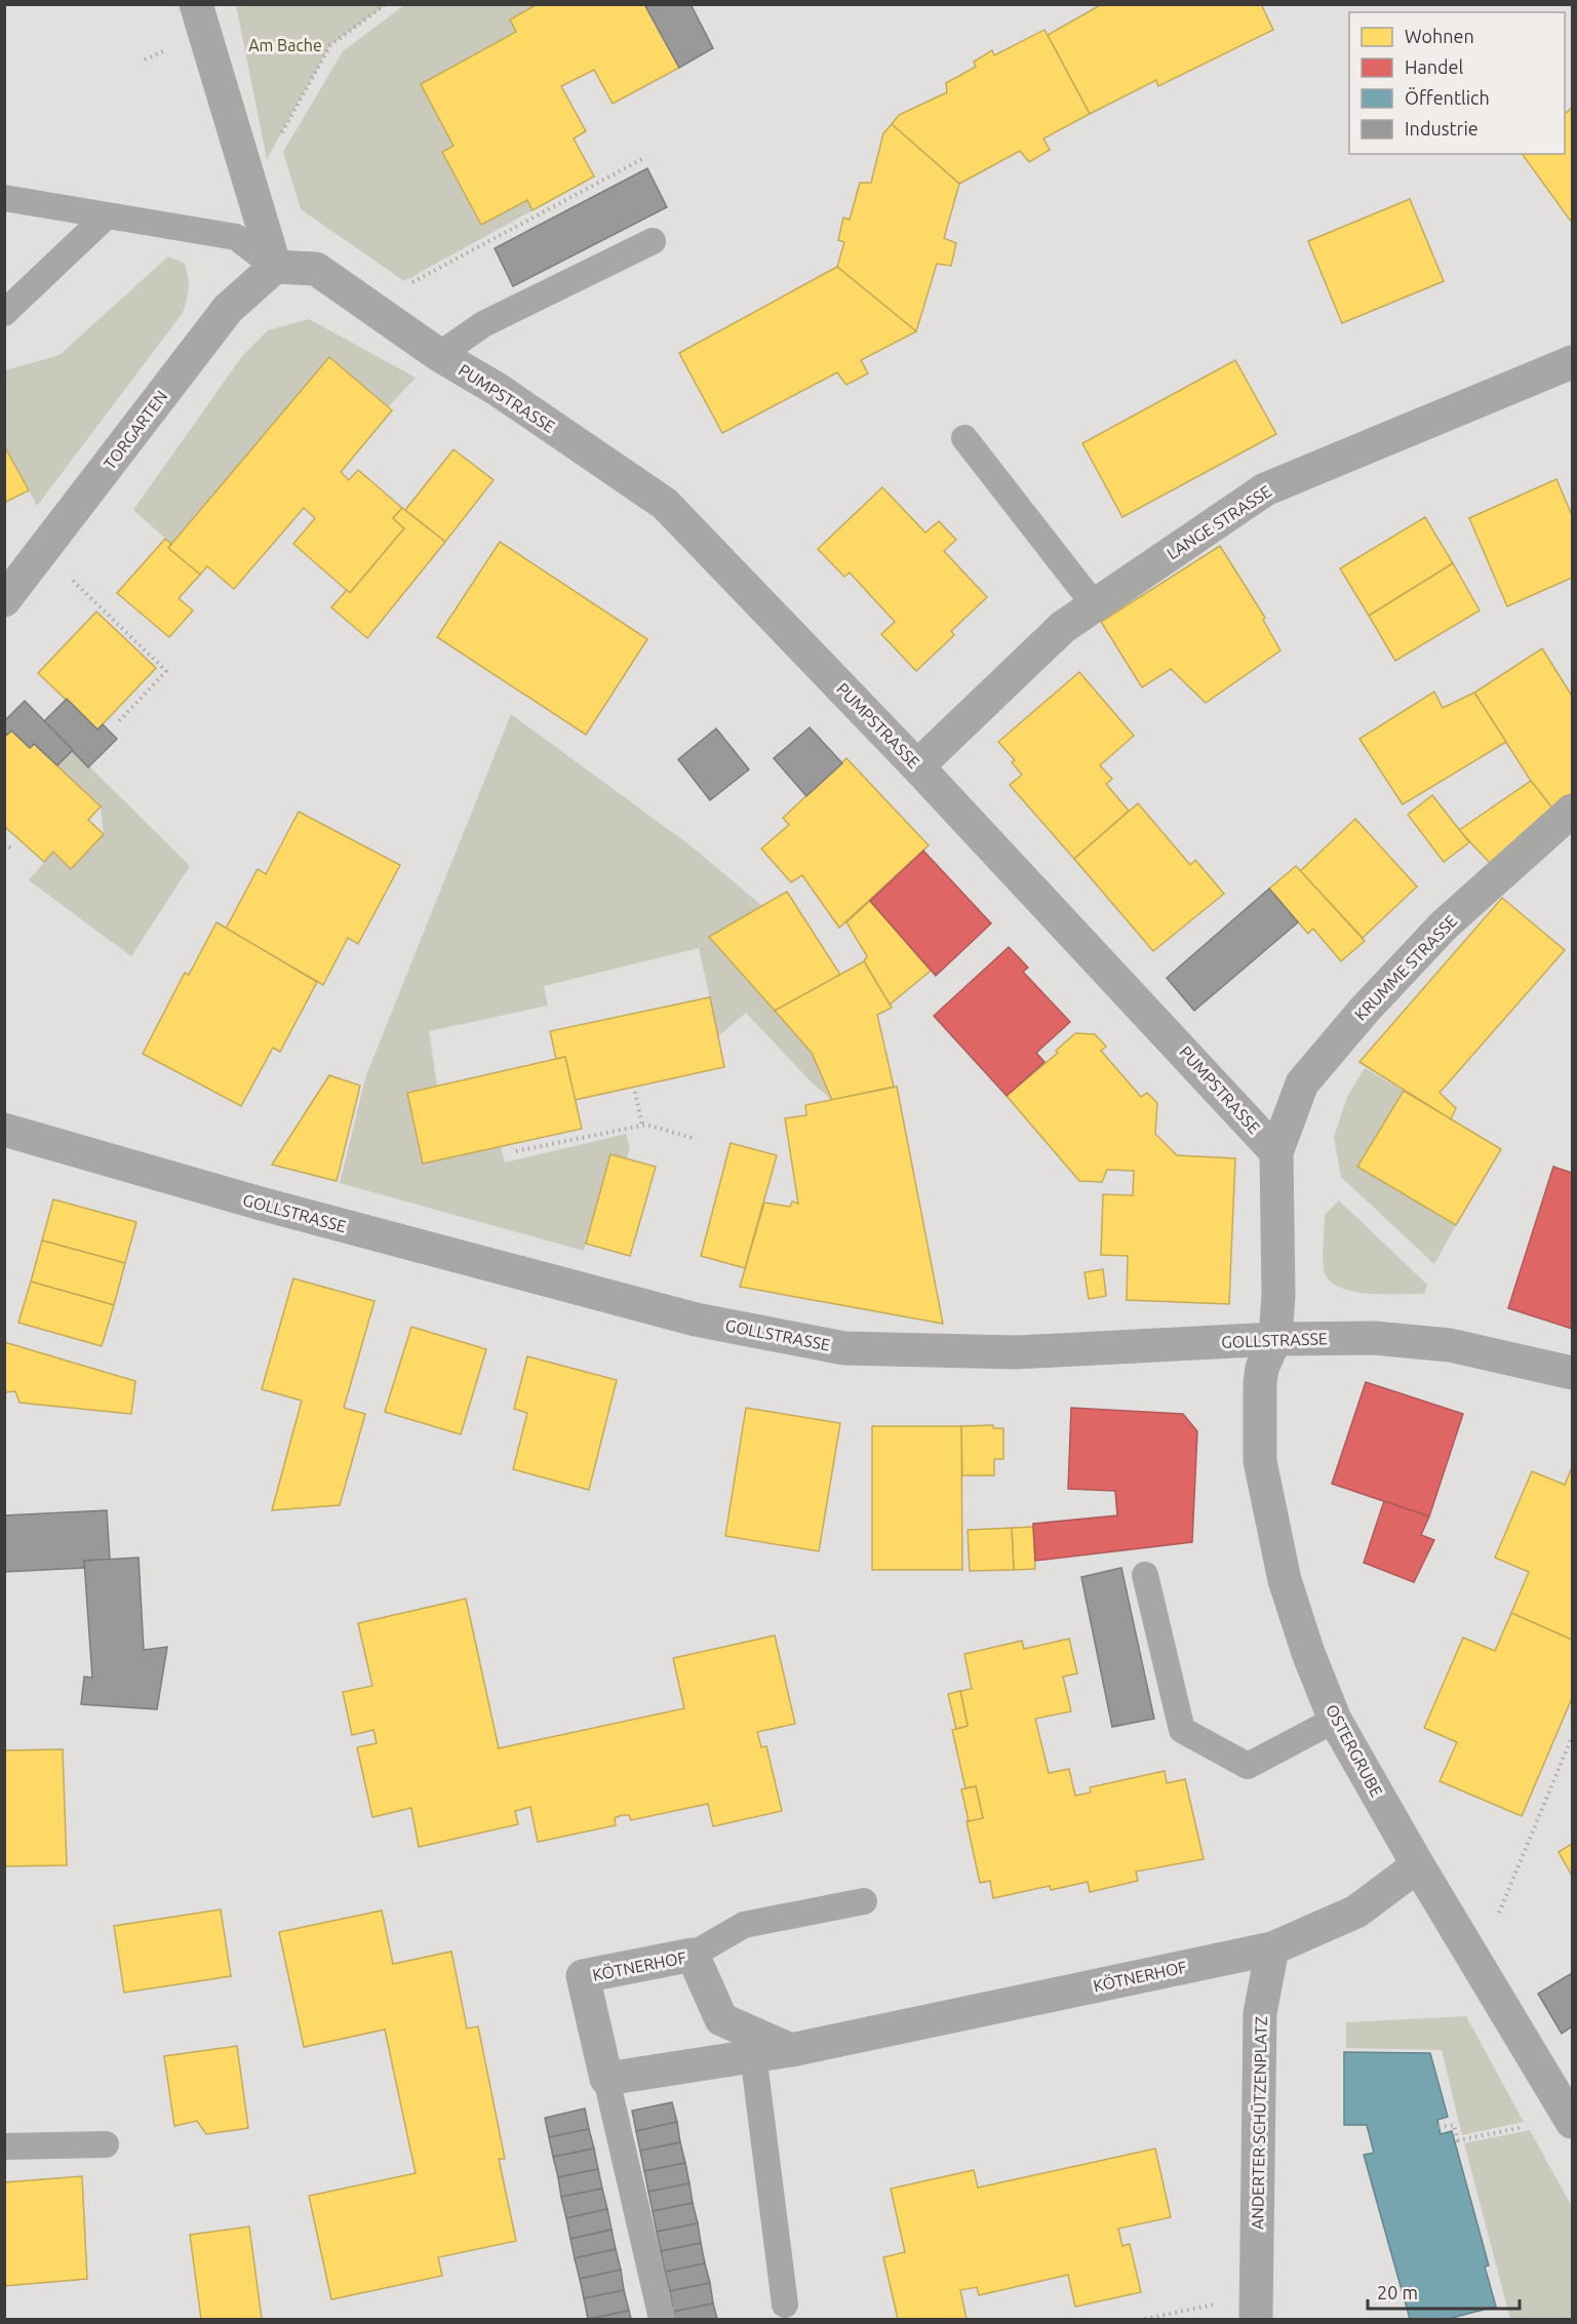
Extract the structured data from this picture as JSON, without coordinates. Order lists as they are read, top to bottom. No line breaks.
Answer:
{"streets":{"street":["PUMPSTRASSE","TORGARTEN","LANGE STRASSE","KRUMME STRASSE","GOLLSTRASSE","OSTERGRUBE","KÖTNERHOF","ANDERTER SCHÜTZENPLATZ"]},"crossings":[["PUMPSTRASSE","TORGARTEN"],["PUMPSTRASSE","LANGE STRASSE"],["PUMPSTRASSE","KRUMME STRASSE"],["GOLLSTRASSE","OSTERGRUBE"],["KÖTNERHOF","ANDERTER SCHÜTZENPLATZ"]],"parks":["Am Bache"],"legend":["Wohnen","Handel","Öffentlich","Industrie"],"scale_bar":"20 m"}
